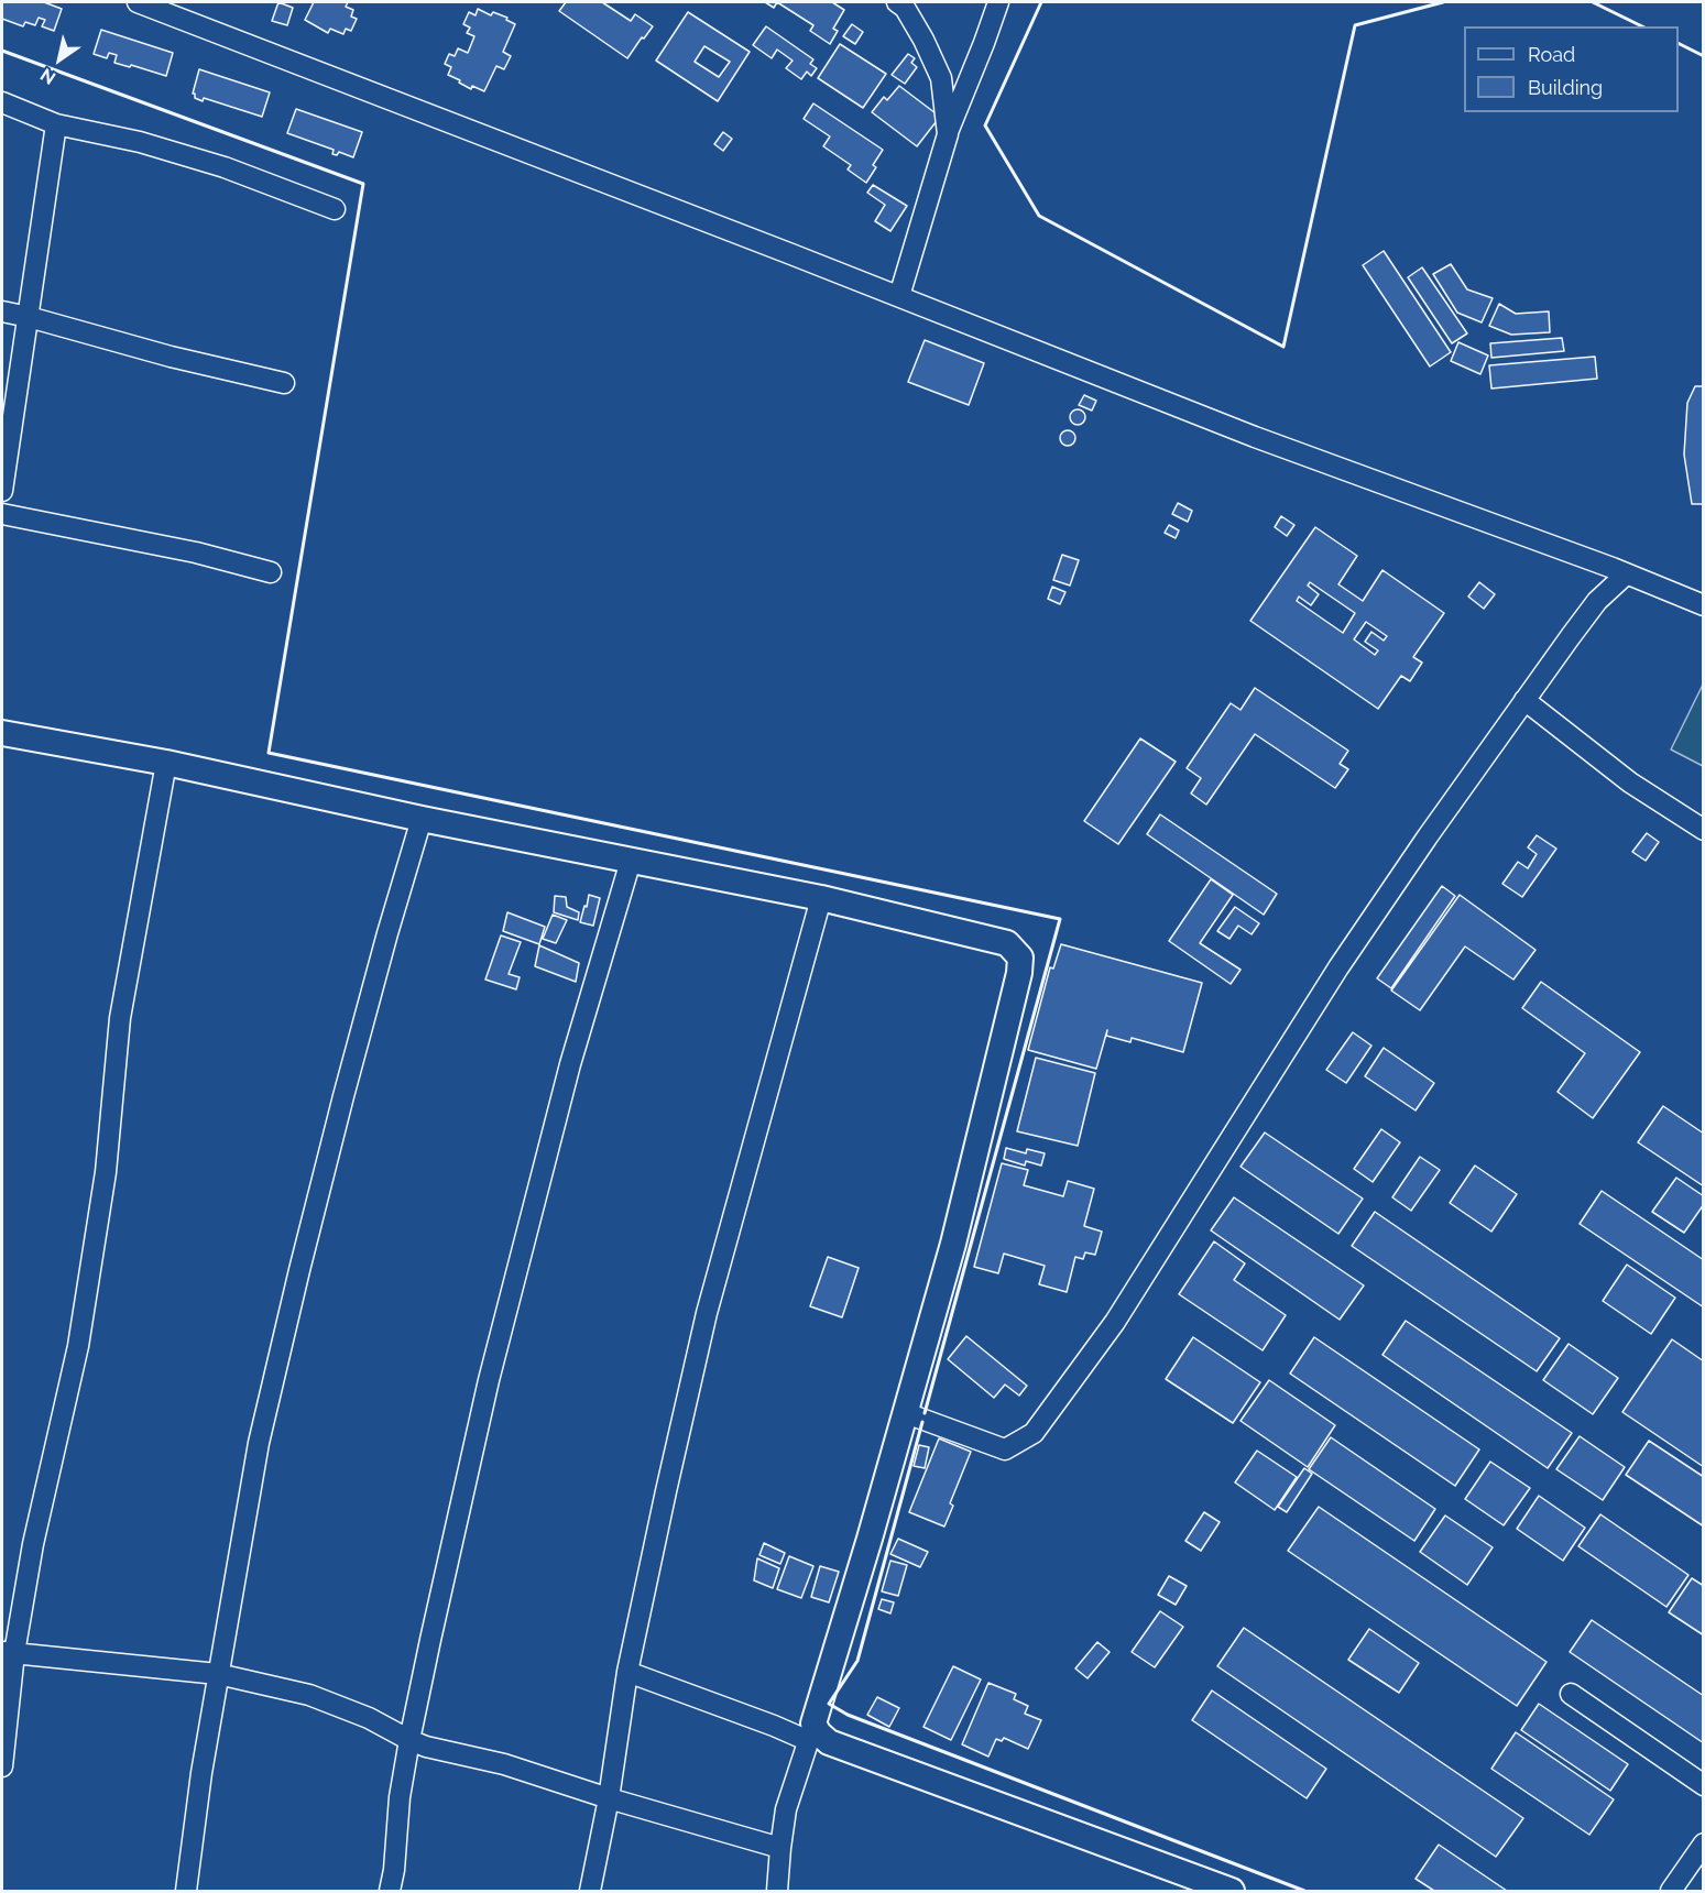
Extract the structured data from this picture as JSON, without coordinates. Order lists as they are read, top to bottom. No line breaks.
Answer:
{"legend":["Road","Building"],"north":"bottom left"}
